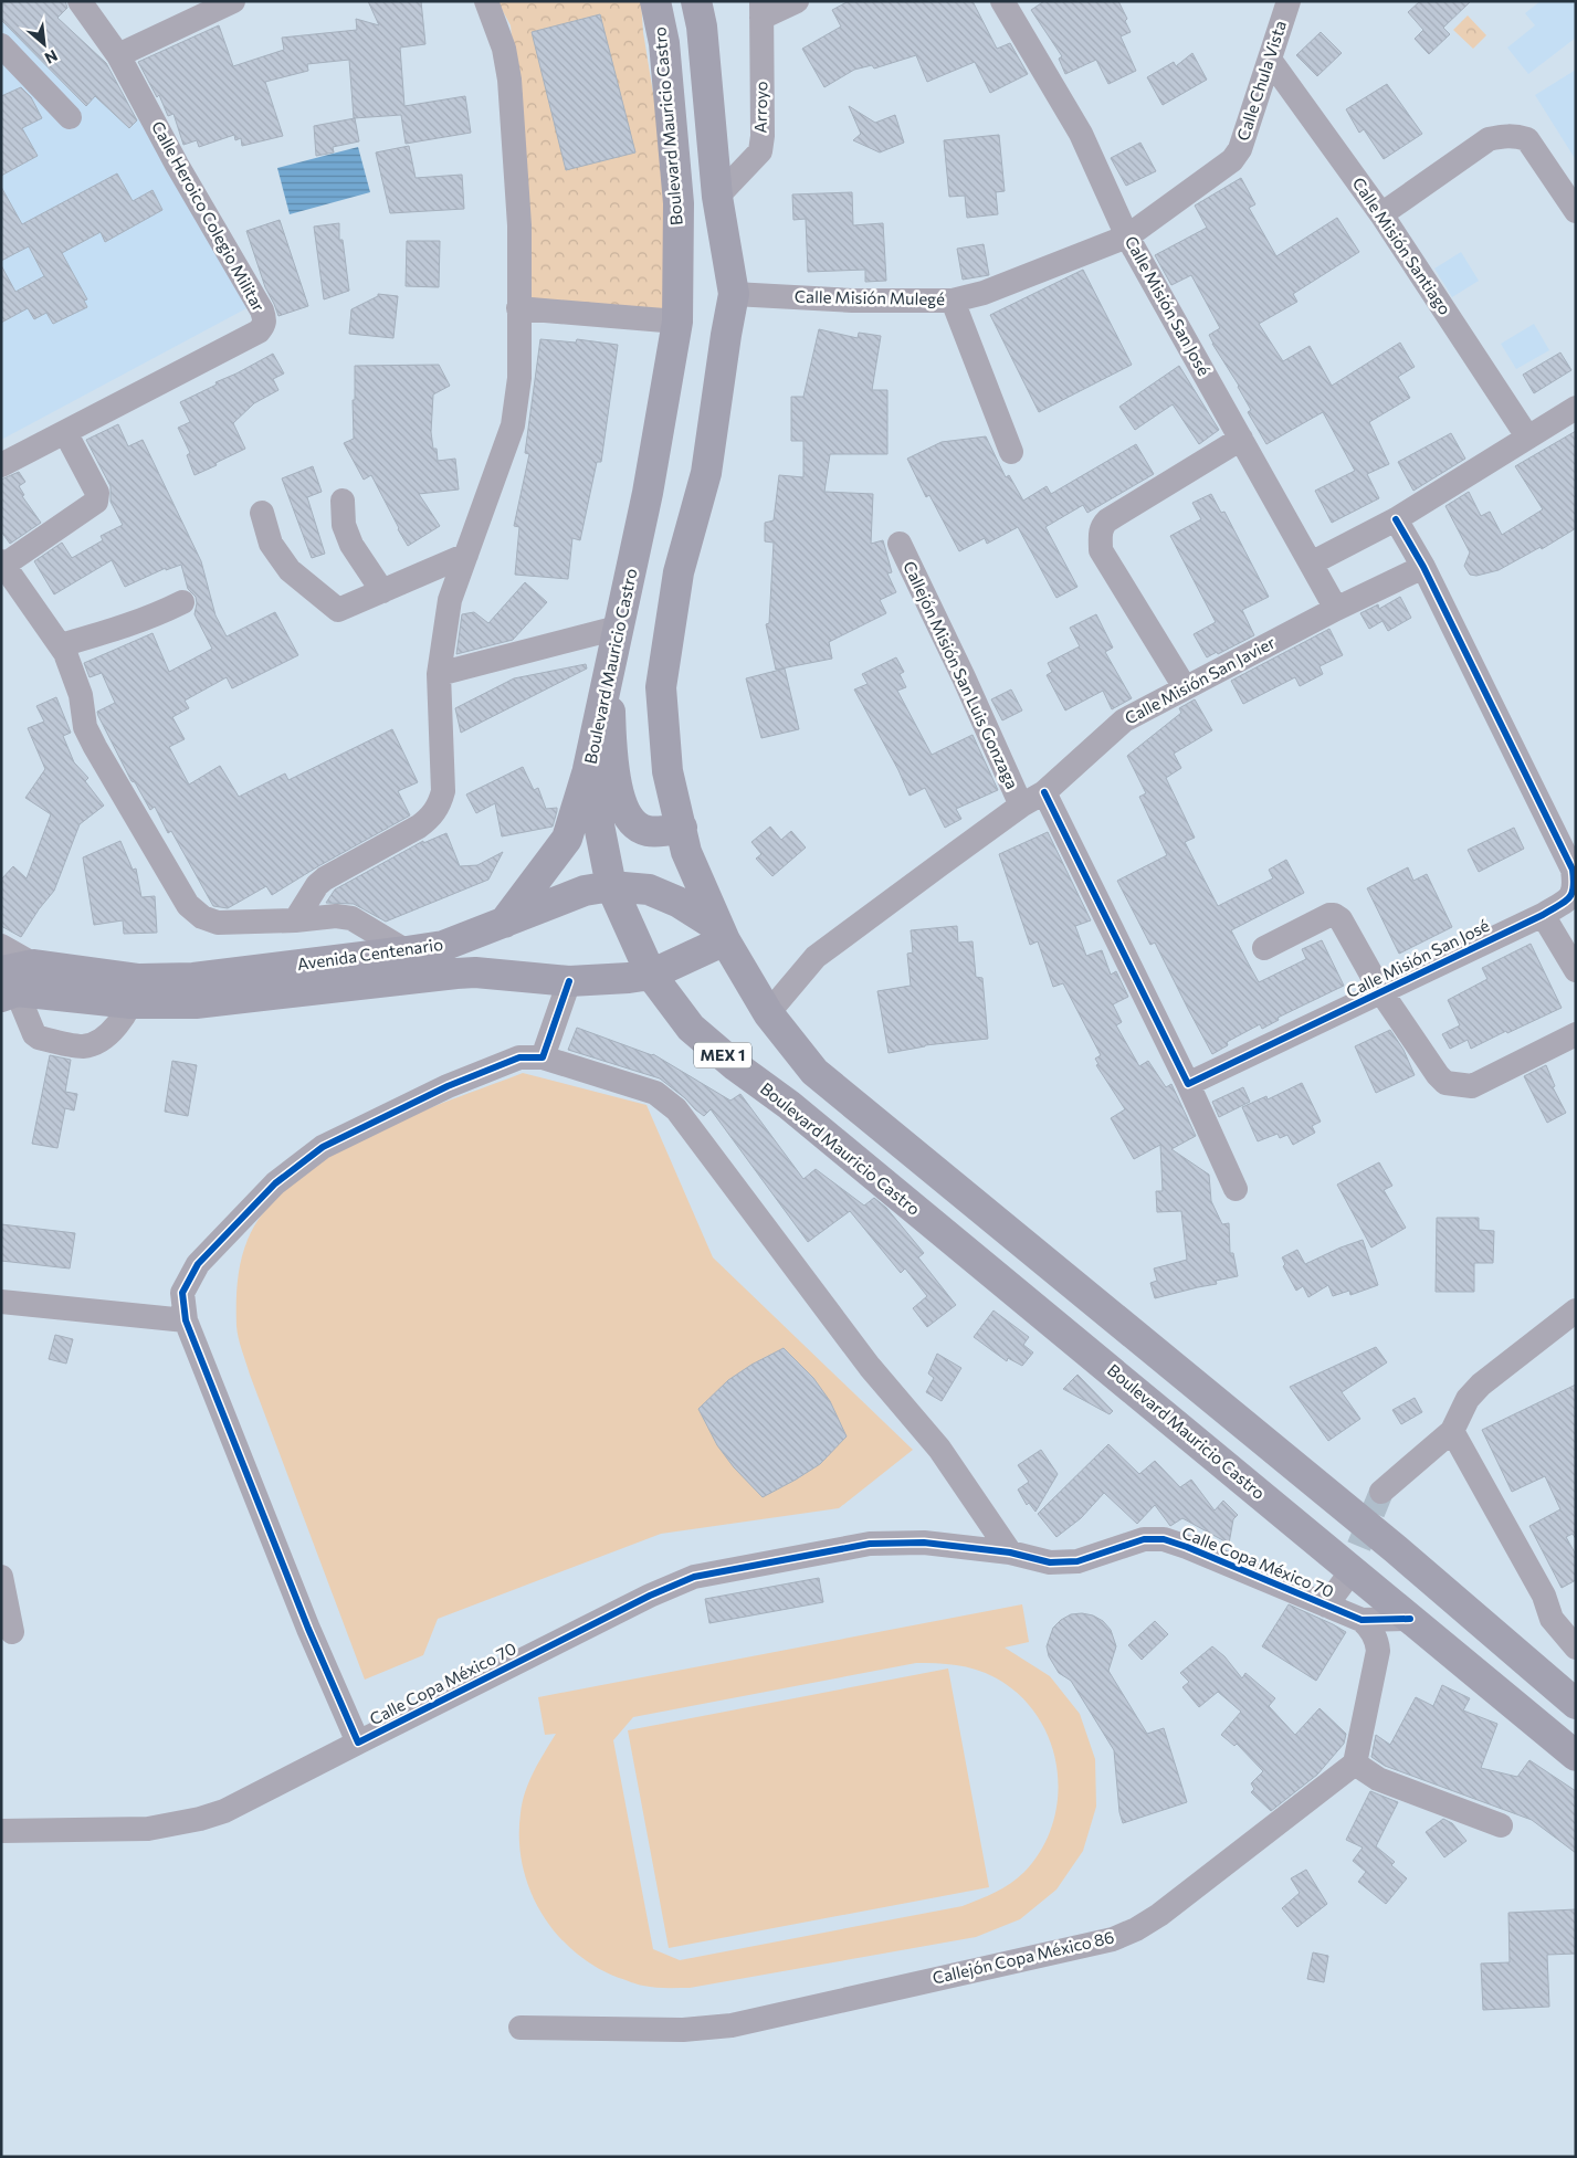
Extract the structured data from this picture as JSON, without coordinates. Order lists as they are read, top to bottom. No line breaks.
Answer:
{"streets":{"main road":["Boulevard Mauricio Castro","Avenida Centenario","MEX 1"],"street":["Calle Chula Vista","Arroyo","Calle Heroico Colegio Militar","Calle Misión Santiago","Calle Misión Mulegé","Calle Misión San José","Callejón Misión San Luis Gonzaga","Calle Misión San Javier","Calle Copa México 70","Callejón Copa México 86"]},"crossings":[["Calle Chula Vista","Calle Misión Santiago"],["Calle Chula Vista","Calle Misión Mulegé"],["Calle Chula Vista","Calle Misión San José"],["Boulevard Mauricio Castro","Avenida Centenario"],["Boulevard Mauricio Castro","Calle Copa México 70"],["Calle Misión Mulegé","Calle Misión San José"],["Calle Misión San José","Calle Misión San Javier"],["Callejón Misión San Luis Gonzaga","Calle Misión San Javier"]],"north":"bottom right"}
